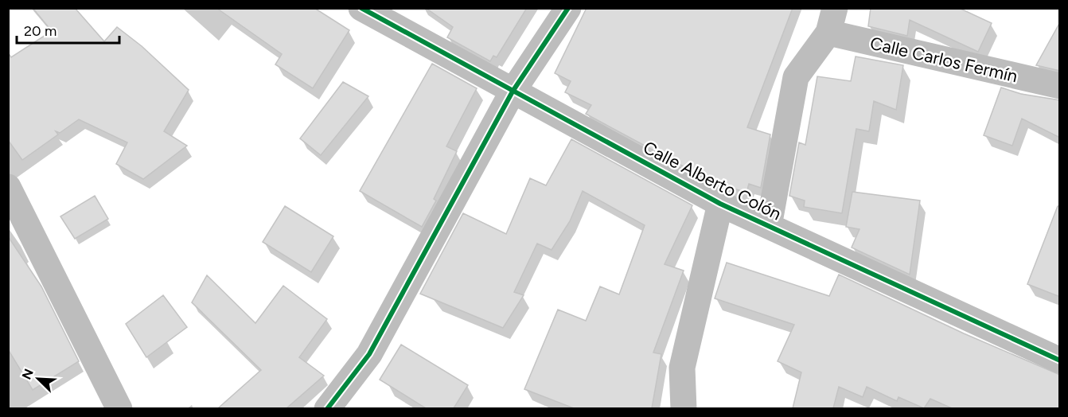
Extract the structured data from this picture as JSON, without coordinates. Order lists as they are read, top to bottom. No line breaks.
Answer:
{"streets":{"street":["Calle Carlos Fermín","Calle Alberto Colón"]},"scale_bar":"20 m","north":"top left"}
